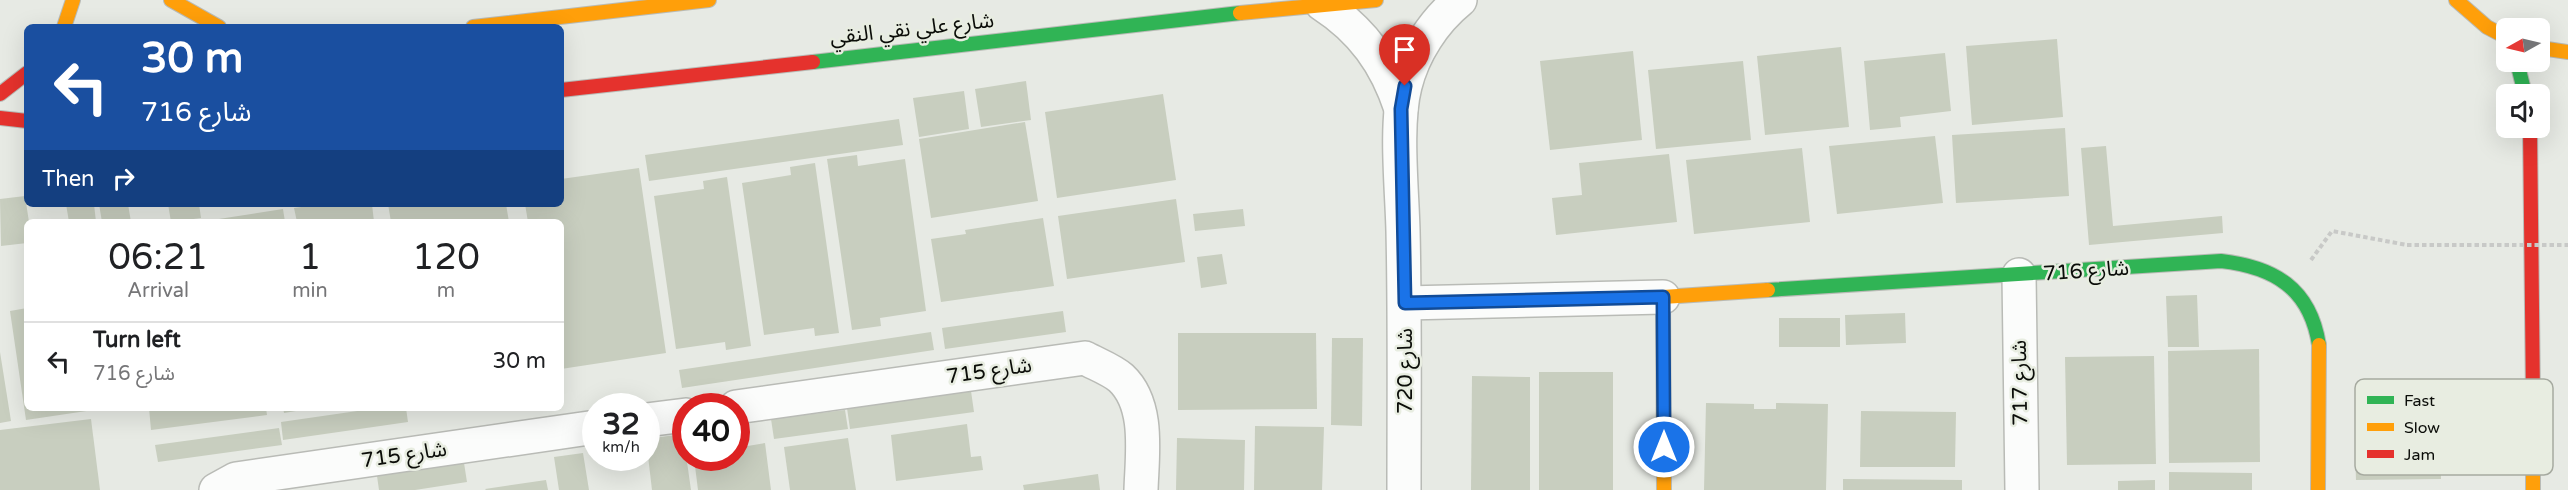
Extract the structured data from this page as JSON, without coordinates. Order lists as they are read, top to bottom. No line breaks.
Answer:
{"streets":{"street":["شارع علي نقي النقي","شارع 716","شارع 715","شارع 720","شارع 717"]},"crossings":[["شارع علي نقي النقي","شارع 720"],["شارع 716","شارع 720"],["شارع 716","شارع 717"]],"legend":["Fast","Slow","Jam"],"north":"left","page":{"turn":["30 m","شارع 716"],"then":"Then","eta":["06:21","Arrival","1","min","120","m"],"list":[{"name":"Turn left","note":"شارع 716","value":"30 m"}],"speed":"32 km/h","limit":"40"}}
